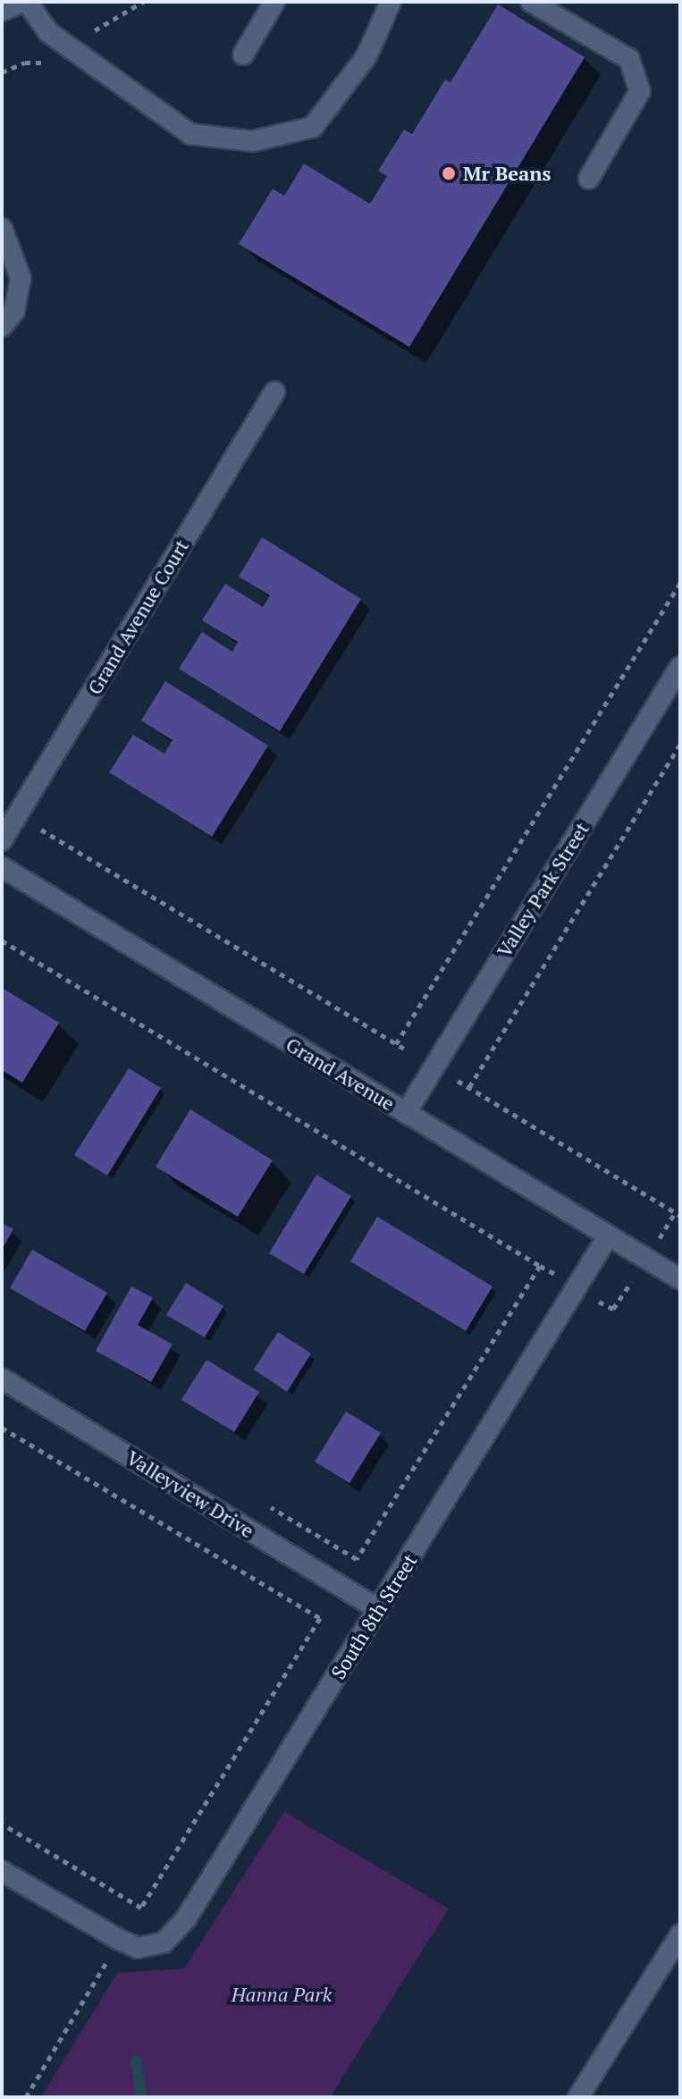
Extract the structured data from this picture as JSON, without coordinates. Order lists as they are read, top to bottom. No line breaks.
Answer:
{"streets":{"street":["Grand Avenue Court","Valley Park Street","Grand Avenue","Valleyview Drive","South 8th Street"]},"crossings":[["Valley Park Street","Grand Avenue"],["Grand Avenue","South 8th Street"],["Valleyview Drive","South 8th Street"]],"parks":["Hanna Park"],"places":["Mr Beans"]}
